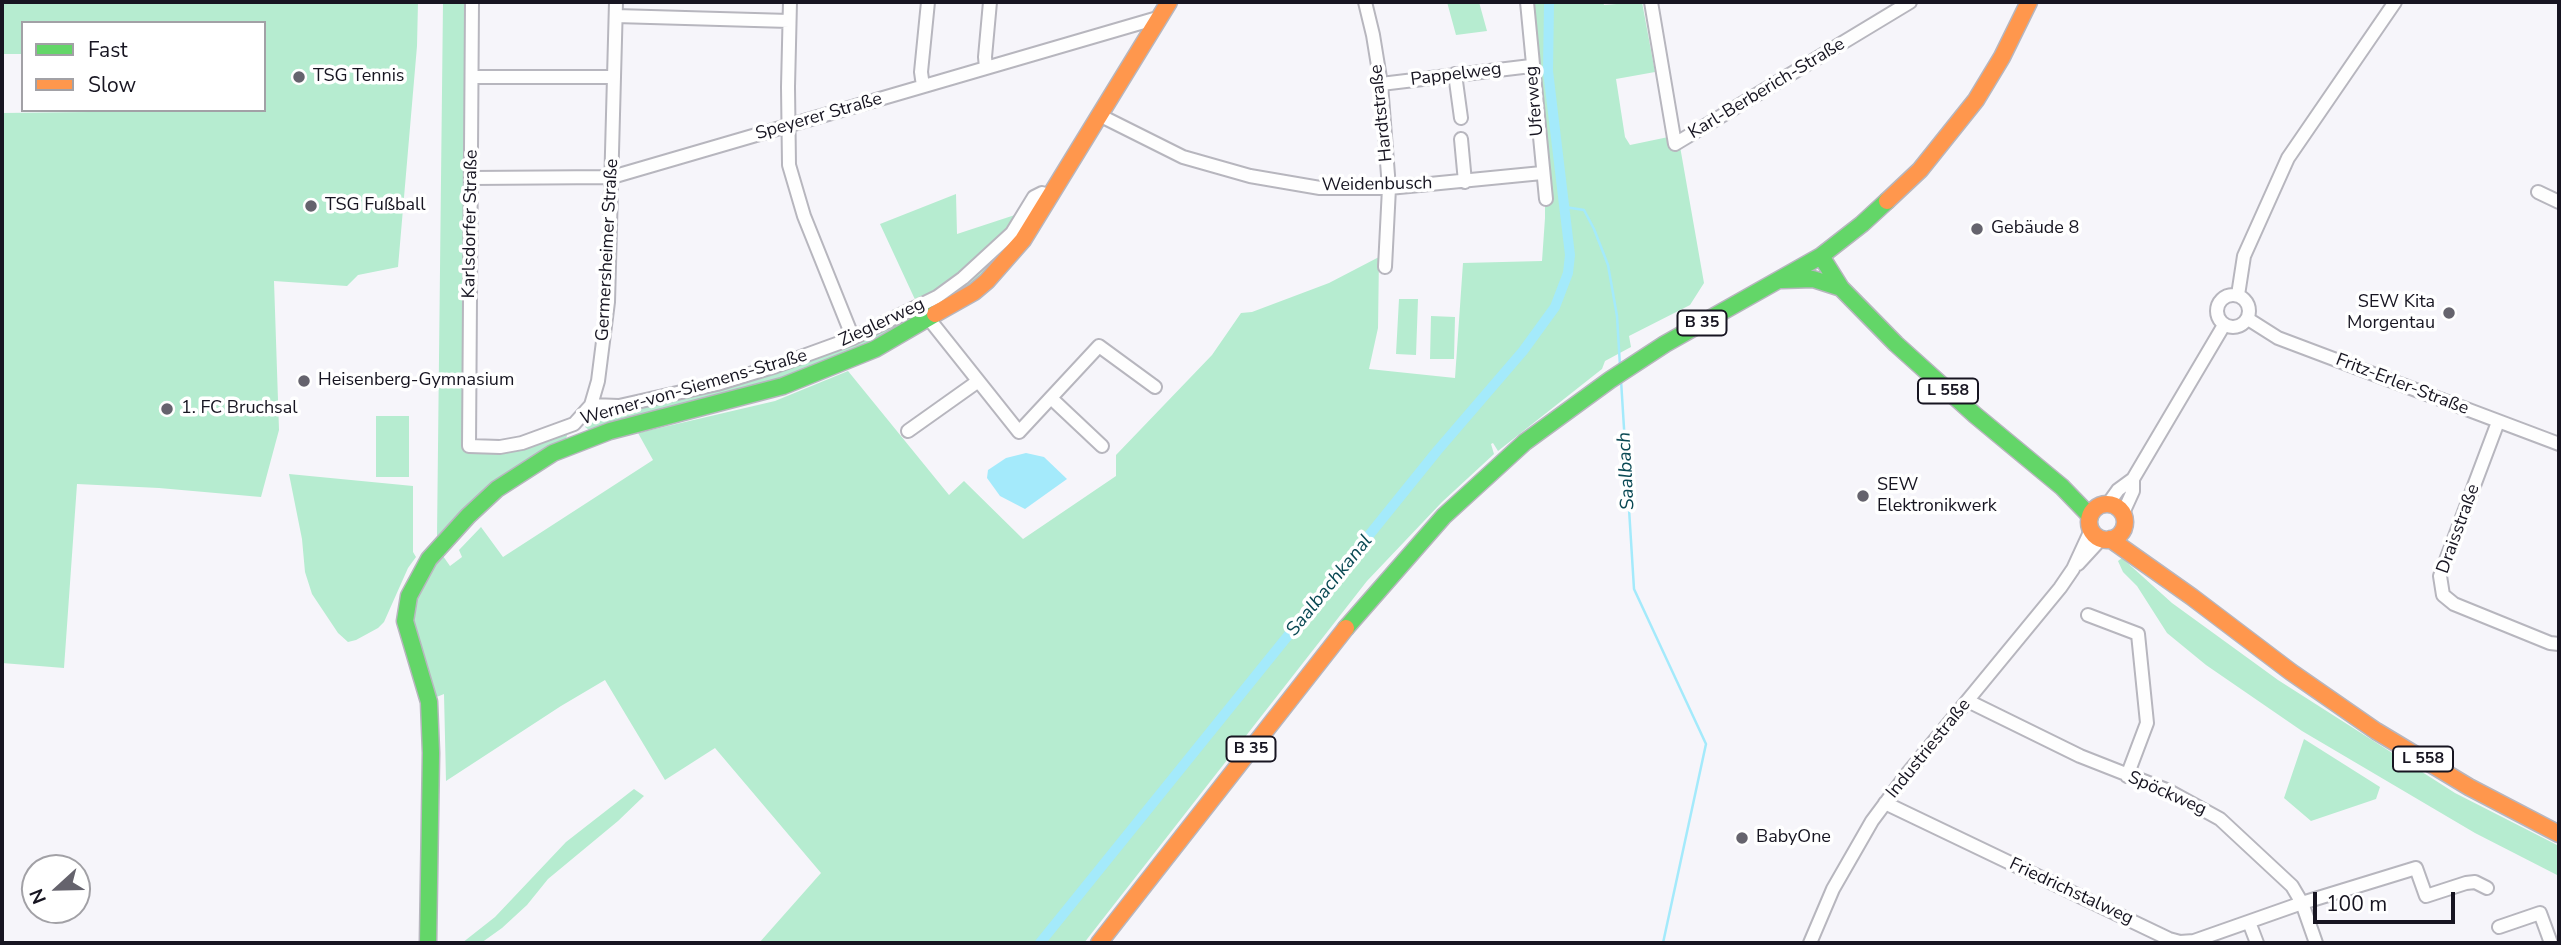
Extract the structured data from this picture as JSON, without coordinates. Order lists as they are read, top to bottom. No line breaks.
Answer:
{"streets":{"main road":["B 35","Werner-von-Siemens-Straße","L 558"],"street":["Pappelweg","Karl-Berberich-Straße","Uferweg","Hardtstraße","Speyerer Straße","Weidenbusch","Karlsdorfer Straße","Germersheimer Straße","Zieglerweg","Fritz-Erler-Straße","Draisstraße","Industriestraße","Spöckweg","Friedrichstalweg"]},"crossings":[["Pappelweg","Uferweg"],["Pappelweg","Hardtstraße"],["Uferweg","Weidenbusch"],["Hardtstraße","Weidenbusch"],["Speyerer Straße","Karlsdorfer Straße"],["Speyerer Straße","Germersheimer Straße"],["Speyerer Straße","Werner-von-Siemens-Straße"],["Weidenbusch","Werner-von-Siemens-Straße"],["Germersheimer Straße","Zieglerweg"],["Zieglerweg","Werner-von-Siemens-Straße"],["B 35","L 558"],["Fritz-Erler-Straße","Draisstraße"],["L 558","Industriestraße"],["Industriestraße","Spöckweg"],["Industriestraße","Friedrichstalweg"],["Spöckweg","Friedrichstalweg"]],"water":["Saalbach","Saalbachkanal"],"places":["TSG Tennis","TSG Fußball","Gebäude 8","SEW Kita Morgentau","Heisenberg-Gymnasium","1. FC Bruchsal","SEW Elektronikwerk","BabyOne"],"legend":["Fast","Slow"],"scale_bar":"100 m","north":"left"}
